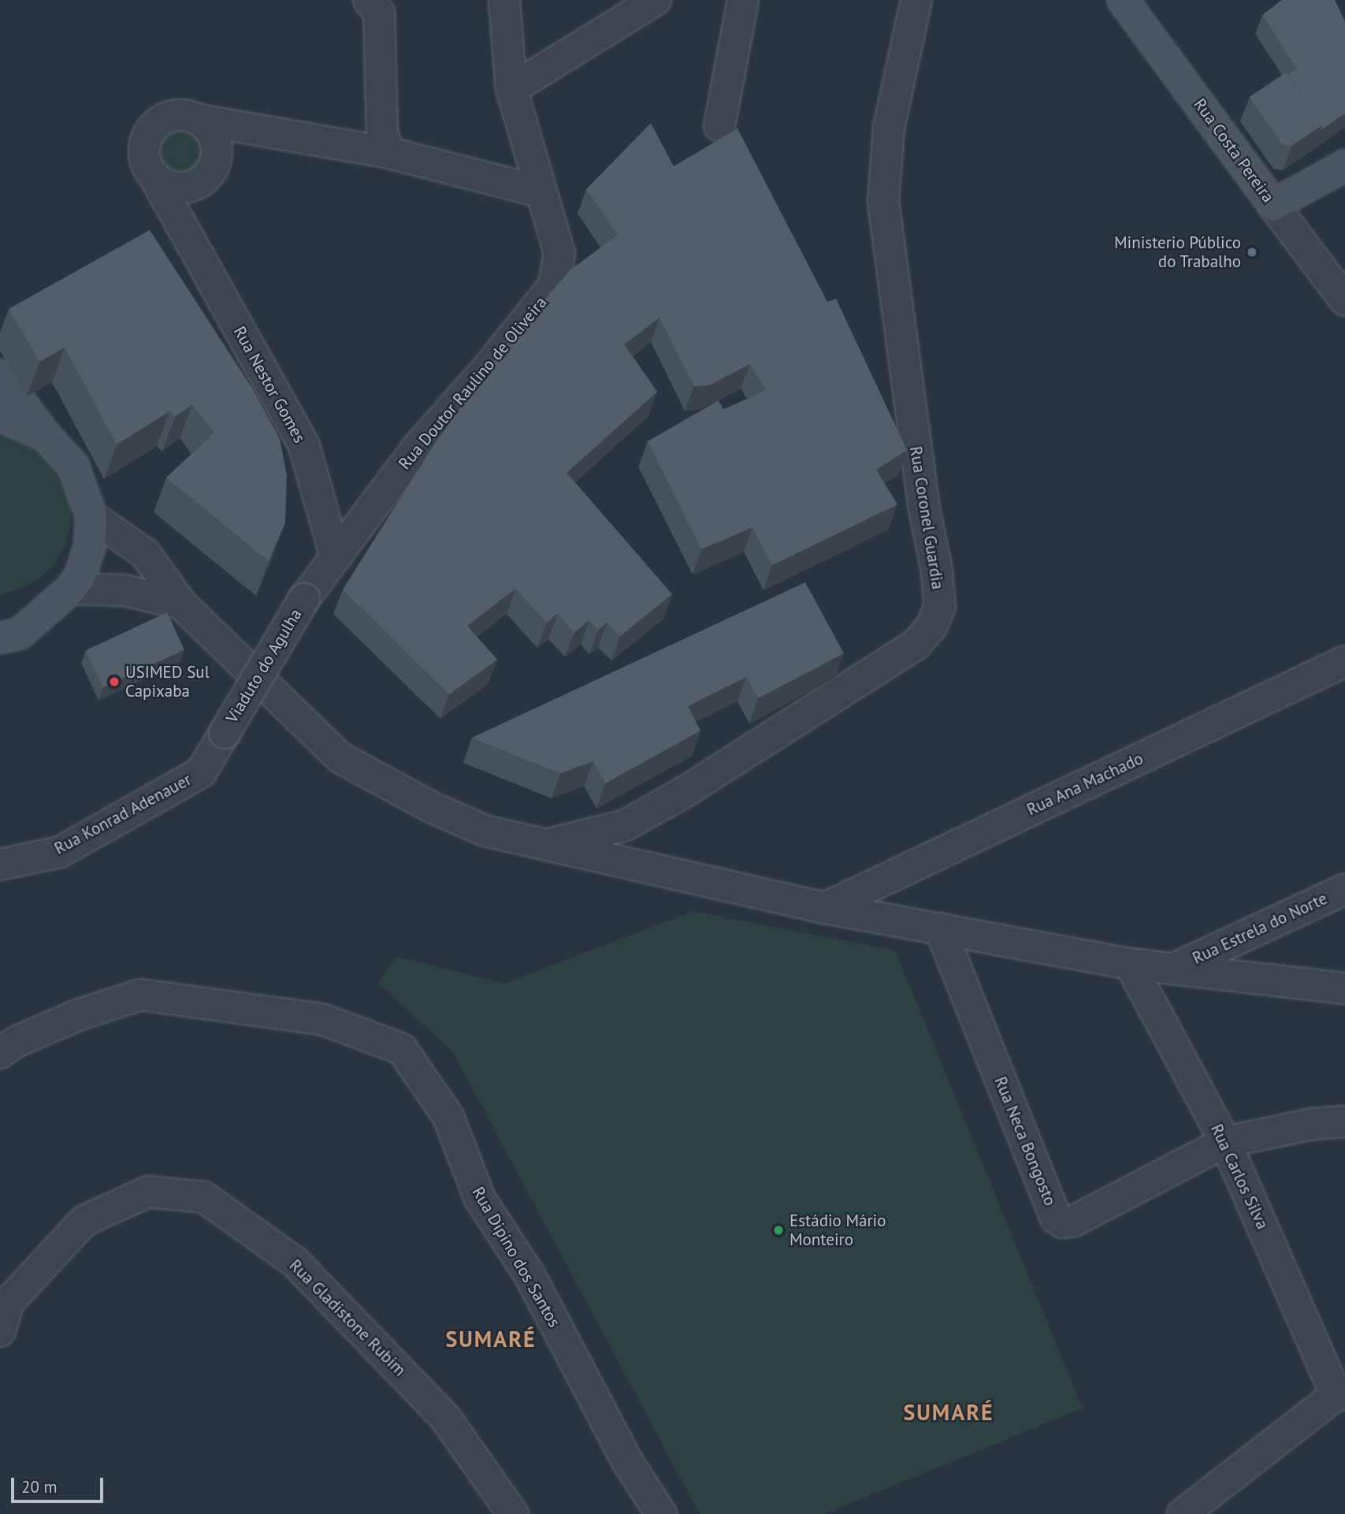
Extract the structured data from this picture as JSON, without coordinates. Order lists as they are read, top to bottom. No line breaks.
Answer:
{"streets":{"main road":["Rua Costa Pereira"],"street":["Rua Doutor Raulino de Oliveira","Rua Nestor Gomes","Rua Coronel Guardia","Viaduto do Agulha","Rua Ana Machado","Rua Konrad Adenauer","Rua Estrela do Norte","Rua Neca Bongosto","Rua Carlos Silva","Rua Dipino dos Santos","Rua Gladistone Rubim"]},"crossings":[["Rua Doutor Raulino de Oliveira","Rua Nestor Gomes"],["Rua Doutor Raulino de Oliveira","Viaduto do Agulha"],["Rua Nestor Gomes","Viaduto do Agulha"],["Viaduto do Agulha","Rua Konrad Adenauer"],["Rua Neca Bongosto","Rua Carlos Silva"]],"districts":["SUMARÉ","SUMARÉ"],"places":["Ministerio Público do Trabalho","USIMED Sul Capixaba","Estádio Mário Monteiro"],"scale_bar":"20 m"}
